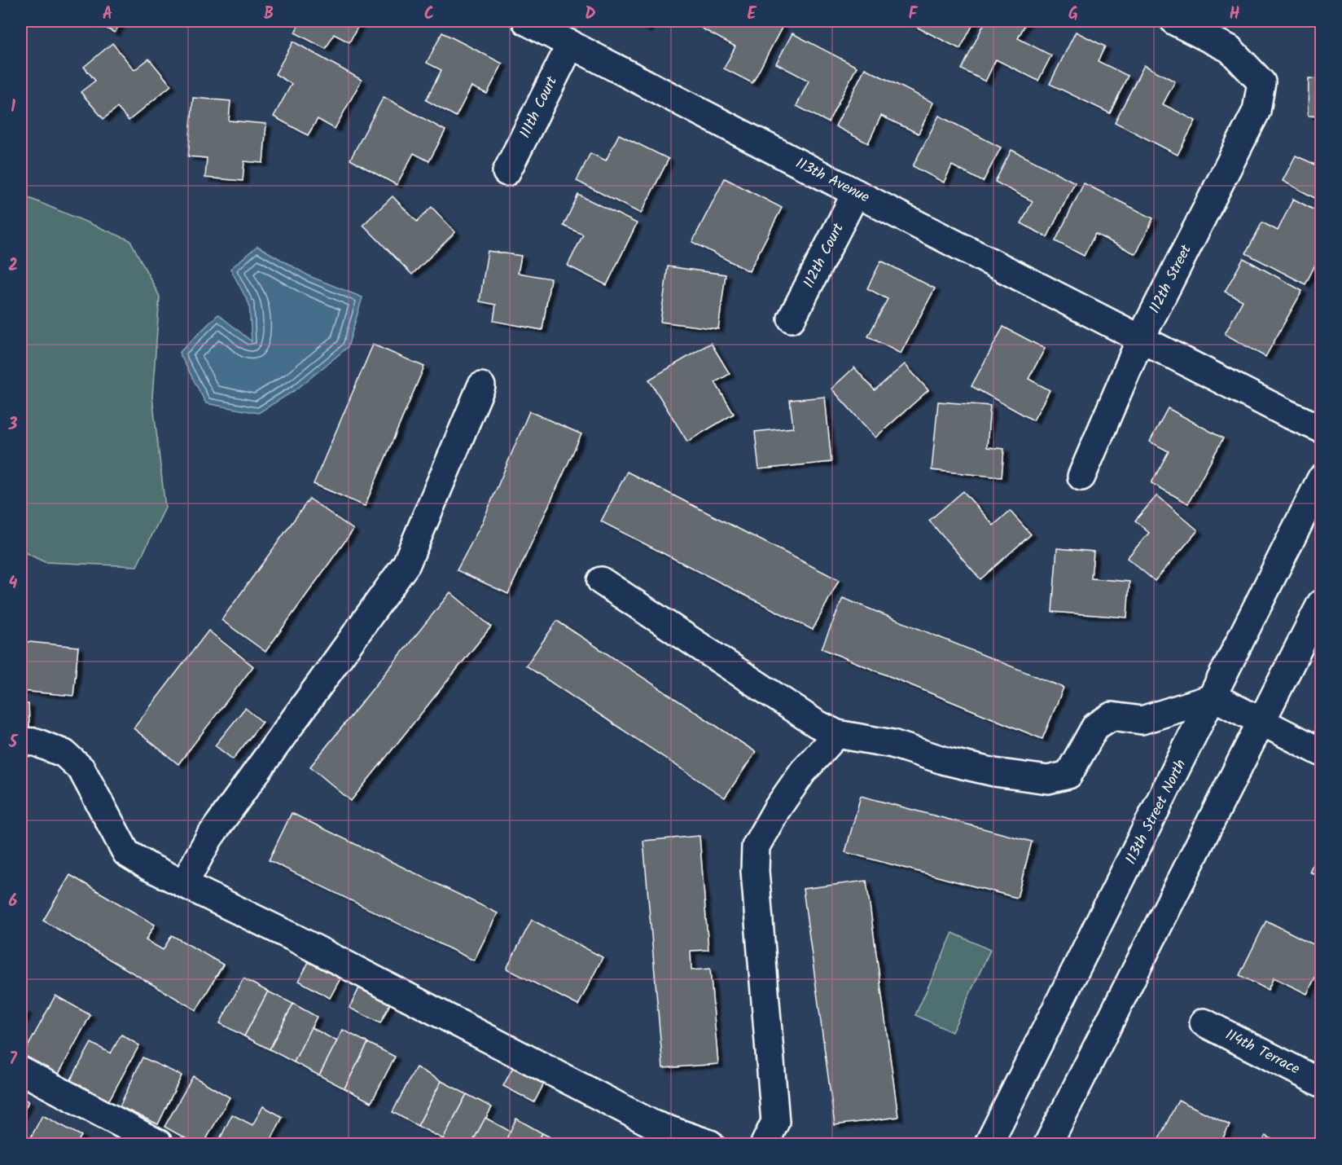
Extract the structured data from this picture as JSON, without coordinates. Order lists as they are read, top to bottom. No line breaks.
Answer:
{"streets":{"street":["111th Court","113th Avenue","112th Court","112th Street","113th Street North","114th Terrace"]},"crossings":[["111th Court","113th Avenue"],["113th Avenue","112th Court"],["113th Avenue","112th Street"]],"grid":{"columns":["A","B","C","D","E","F","G","H"],"rows":["1","2","3","4","5","6","7"]}}
